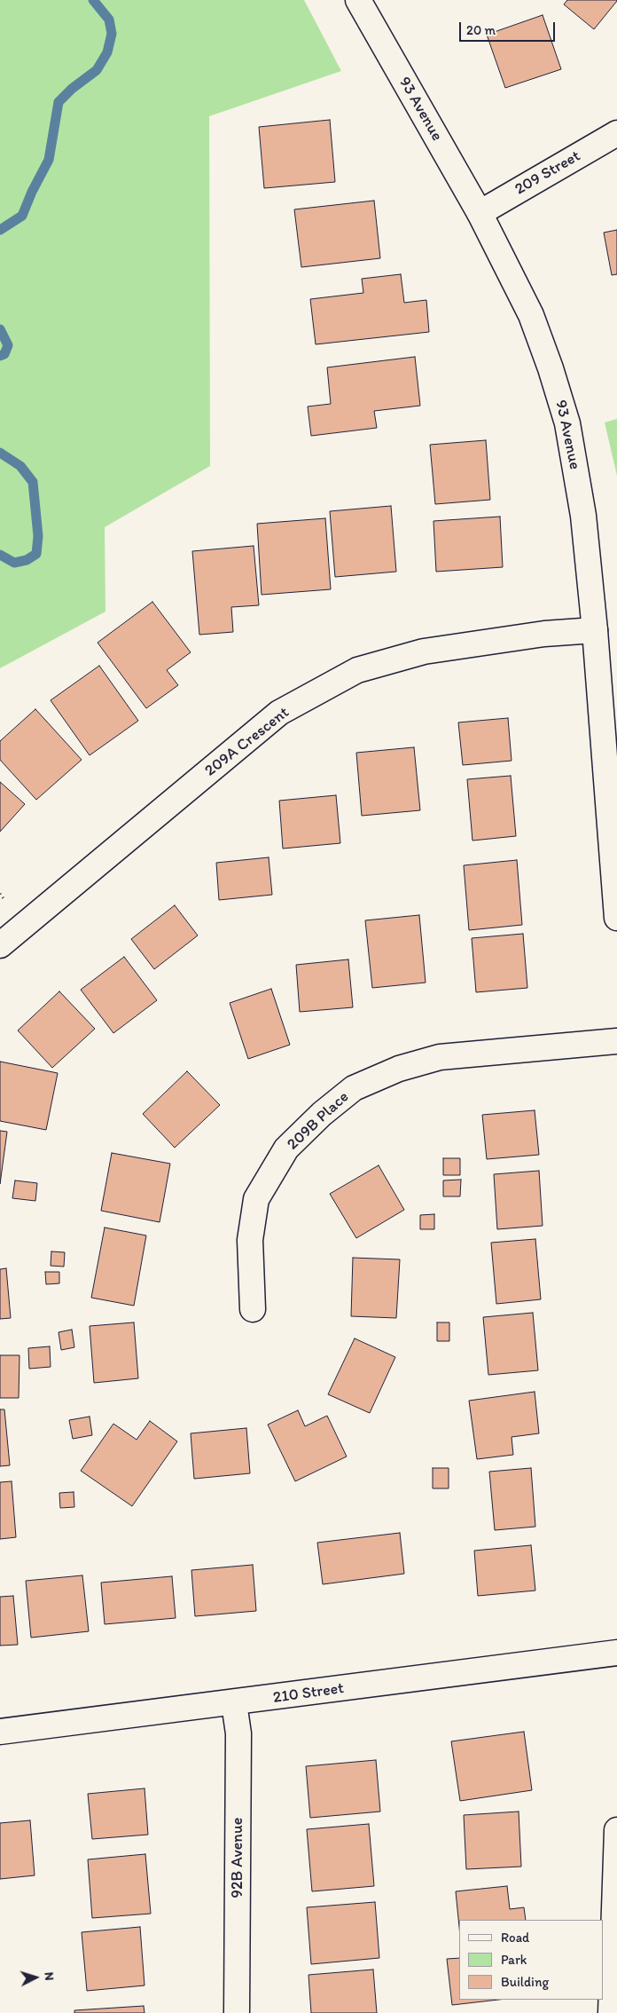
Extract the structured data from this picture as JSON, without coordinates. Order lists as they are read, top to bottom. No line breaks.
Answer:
{"streets":{"street":["93 Avenue","209 Street","209A Crescent","209B Place","210 Street","92B Avenue"]},"crossings":[["93 Avenue","209 Street"],["93 Avenue","209A Crescent"],["210 Street","92B Avenue"]],"legend":["Road","Park","Building"],"scale_bar":"20 m","north":"right"}
